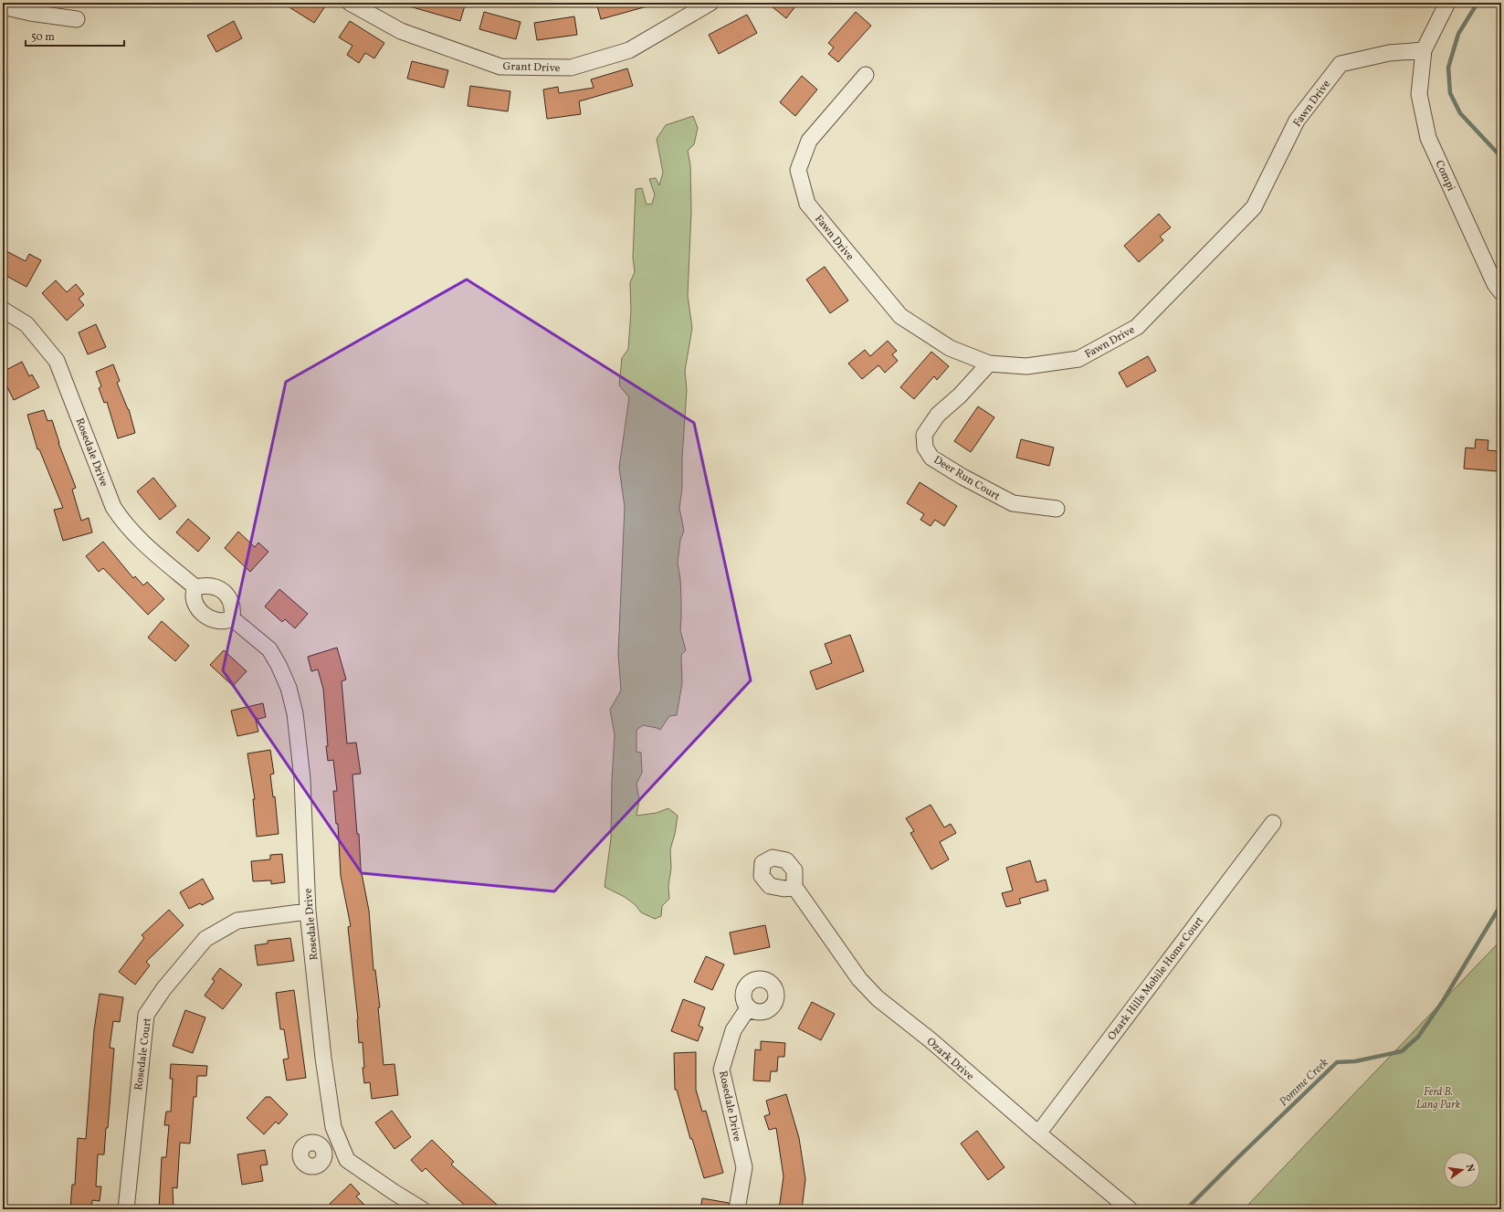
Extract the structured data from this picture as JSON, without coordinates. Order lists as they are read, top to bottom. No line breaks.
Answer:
{"streets":{"street":["Grant Drive","Fawn Drive","Compi","Rosedale Drive","Deer Run Court","Ozark Hills Mobile Home Court","Rosedale Court","Ozark Drive"]},"crossings":[["Fawn Drive","Compi"],["Fawn Drive","Deer Run Court"],["Rosedale Drive","Rosedale Court"],["Ozark Hills Mobile Home Court","Ozark Drive"]],"water":["Pomme Creek"],"parks":["Ferd B. Lang Park"],"scale_bar":"50 m","north":"right"}
